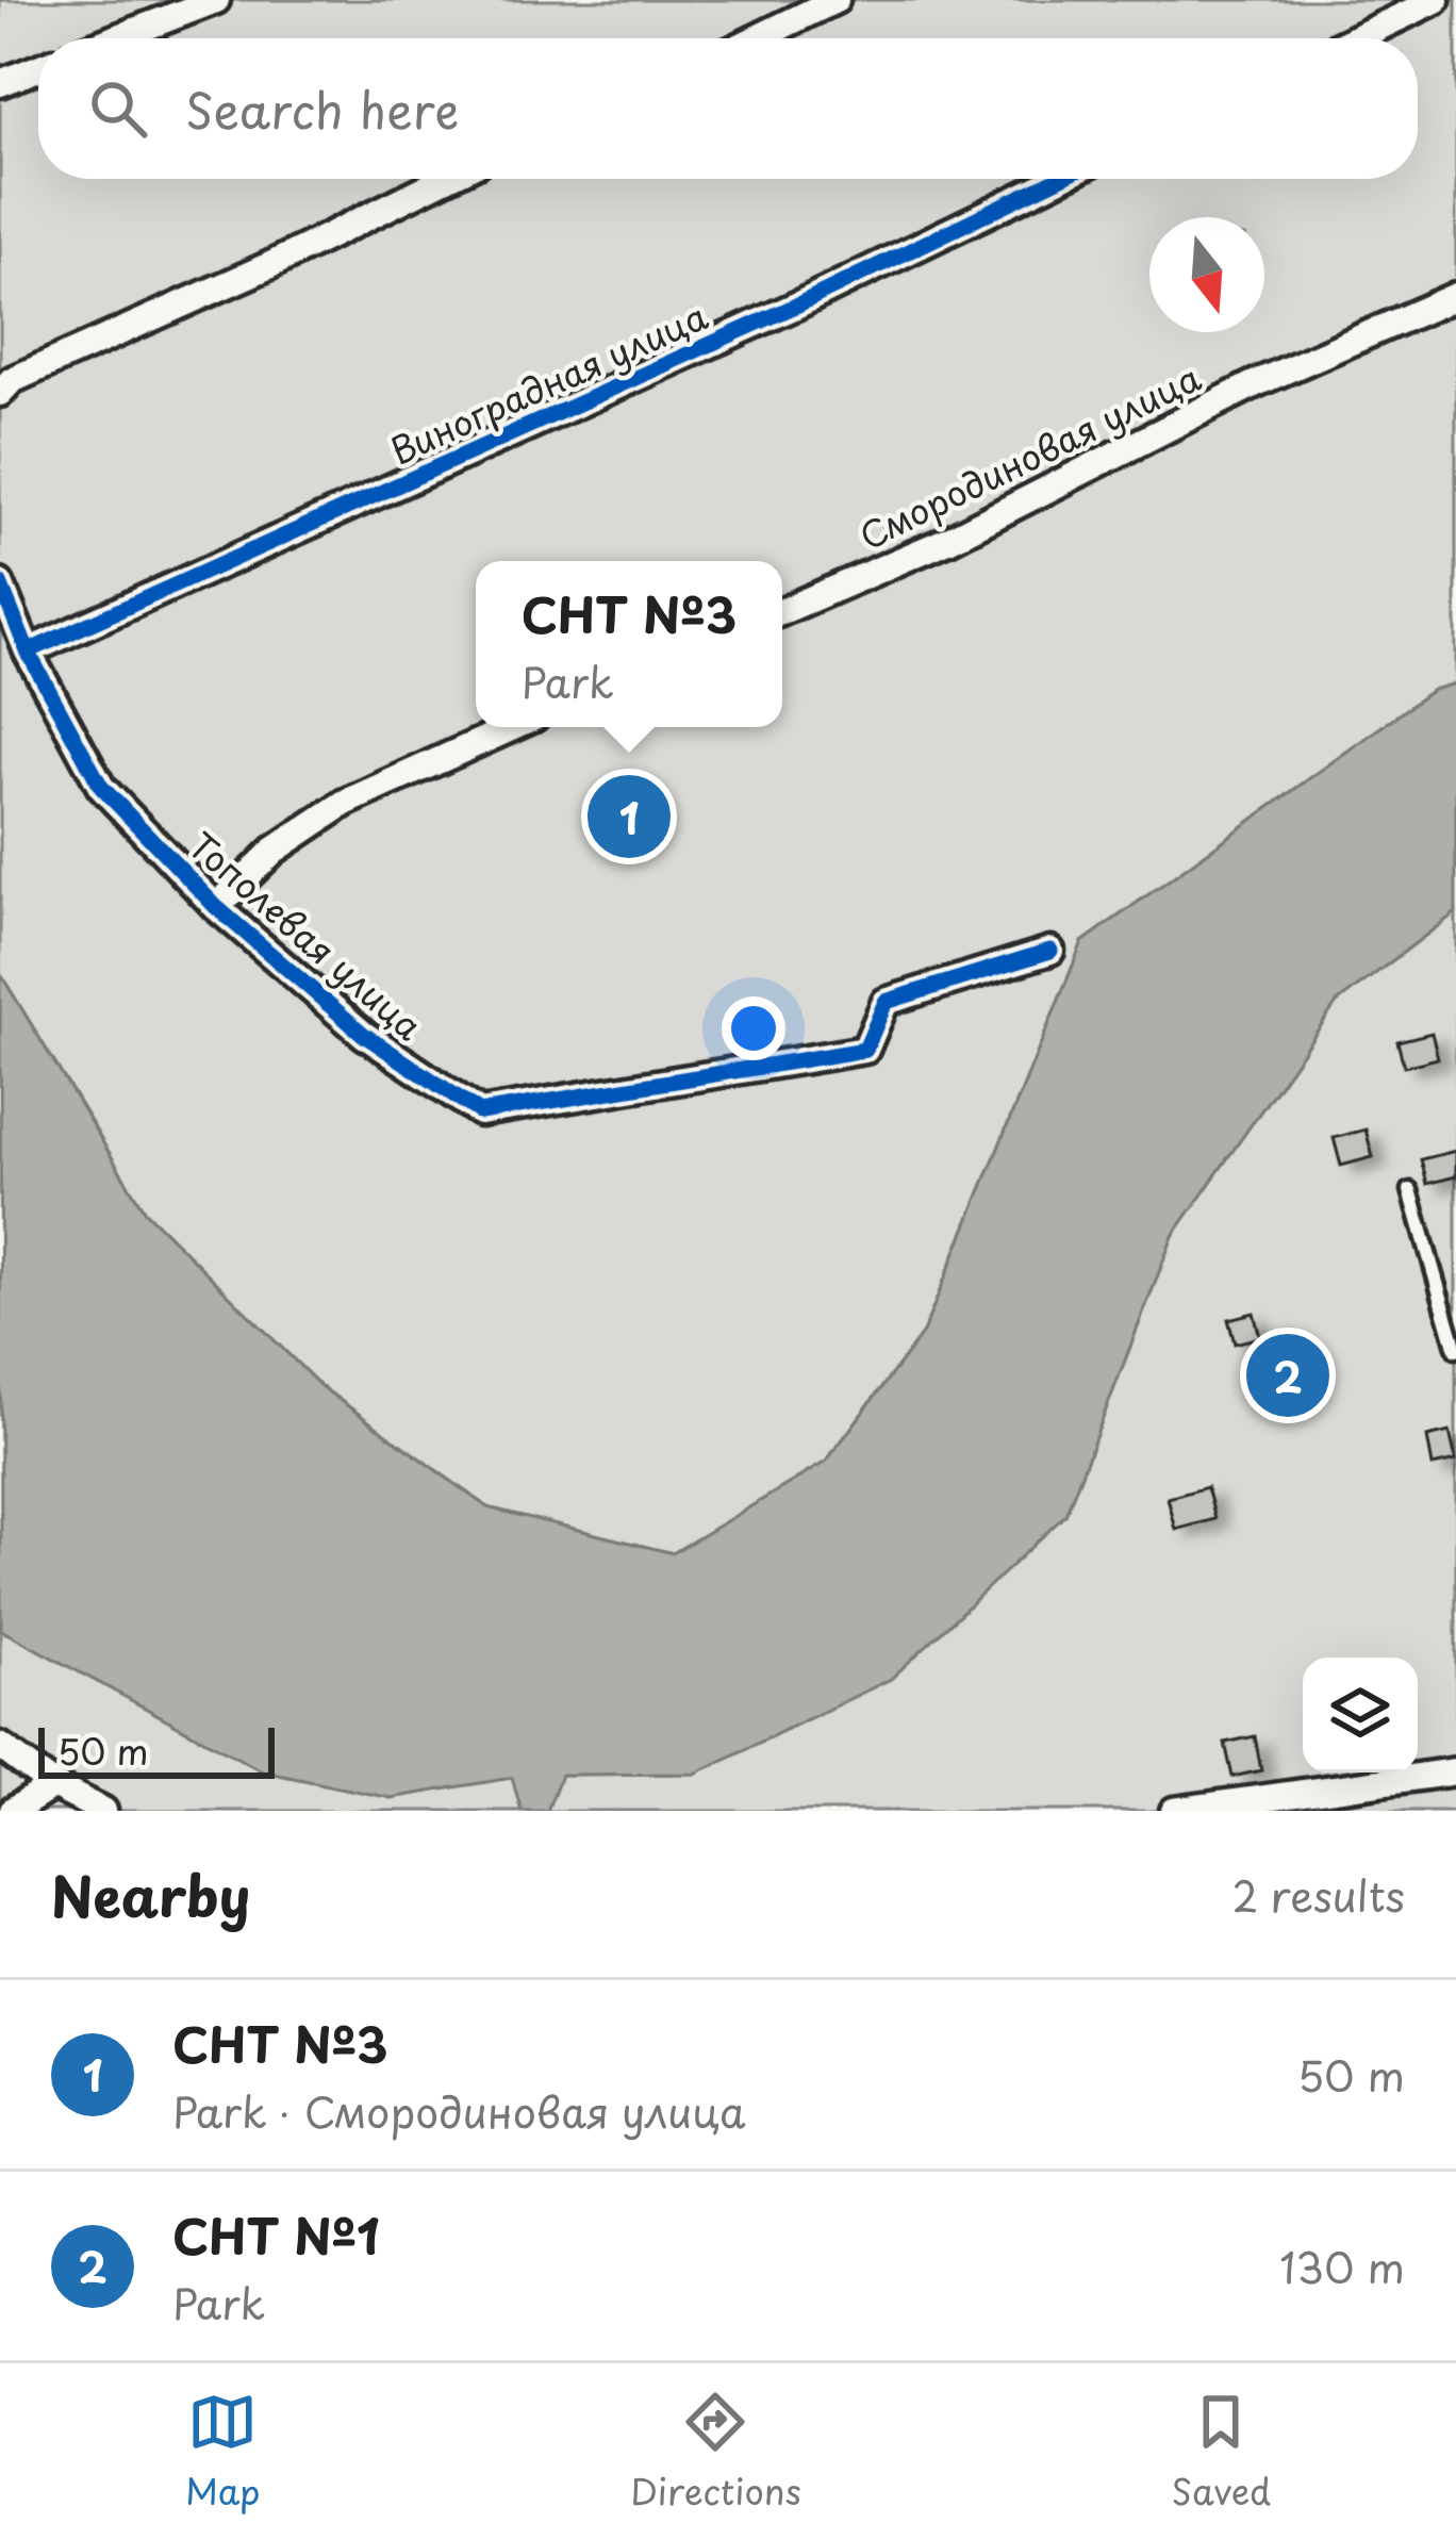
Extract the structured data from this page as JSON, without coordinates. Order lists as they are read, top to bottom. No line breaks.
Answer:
{"streets":{"street":["Виноградная улица","Смородиновая улица","Тополевая улица"]},"crossings":[["Виноградная улица","Тополевая улица"]],"scale_bar":"50 m","north":"bottom","page":{"search":"Search here","popup":["СНТ №3","Park"],"pins":["1","2"],"scale":"50 m","heading":["Nearby","2 results"],"list":[{"mark":"1","name":"СНТ №3","note":"Park · Смородиновая улица","value":"50 m"},{"mark":"2","name":"СНТ №1","note":"Park","value":"130 m"}],"nav":["Map","Directions","Saved"]}}
